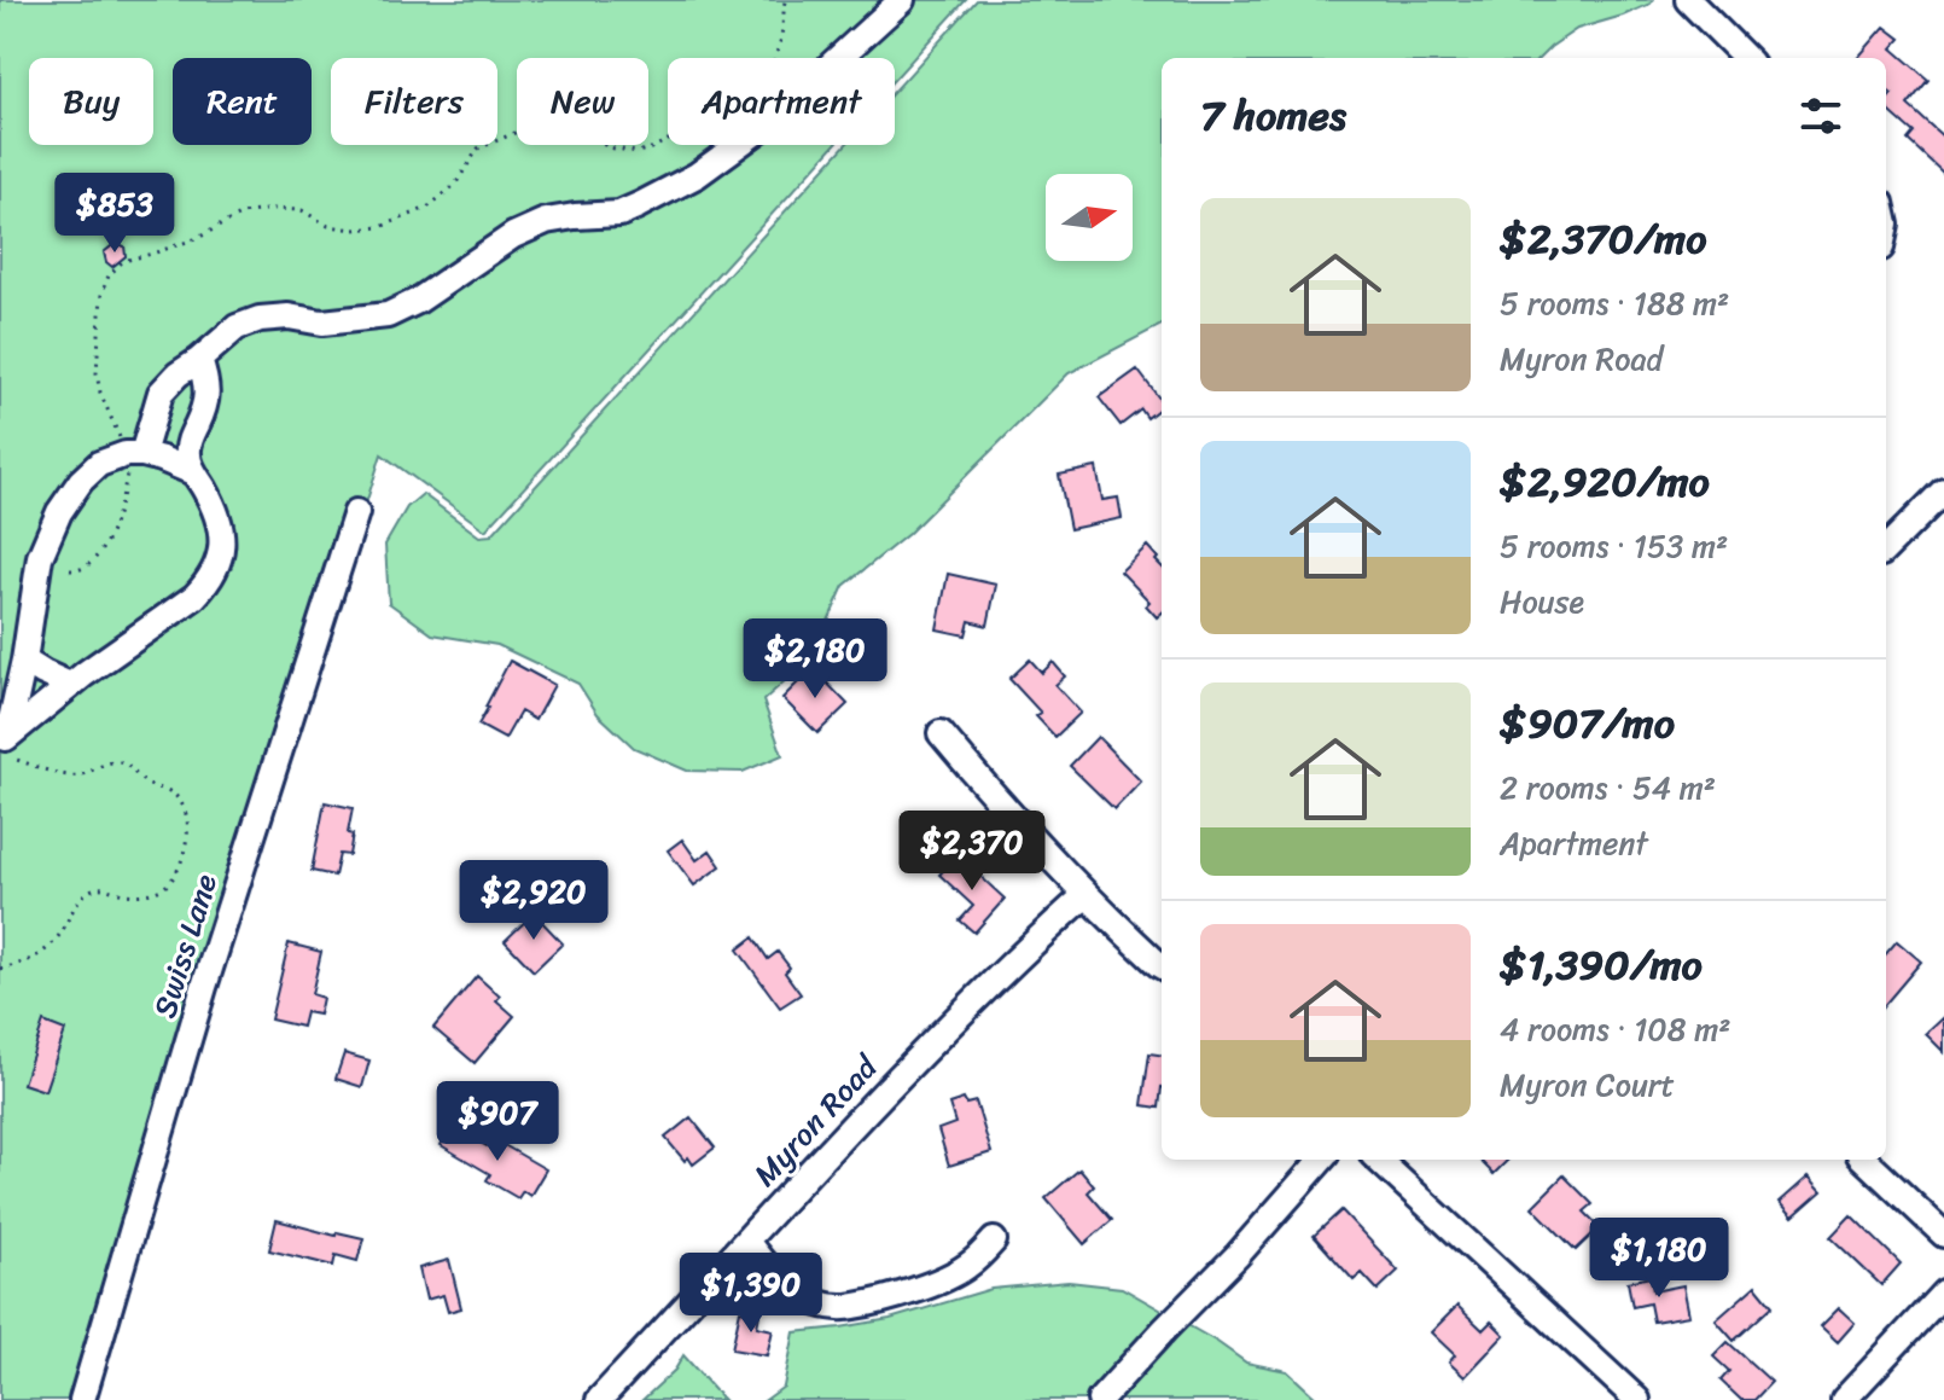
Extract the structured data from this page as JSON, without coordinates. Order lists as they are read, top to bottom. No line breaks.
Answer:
{"streets":{"street":["Swiss Lane","Myron Road"]},"north":"right","page":{"chip":["Buy","Rent","Filters","New","Apartment"],"heading":"7 homes","price":["$853","$2,180","$2,370","$2,920","$907","$1,180","$1,390"],"list":[{"name":"$2,370/mo","note":"5 rooms · 188 m² · Myron Road"},{"name":"$2,920/mo","note":"5 rooms · 153 m² · House"},{"name":"$907/mo","note":"2 rooms · 54 m² · Apartment"},{"name":"$1,390/mo","note":"4 rooms · 108 m² · Myron Court"}]}}
